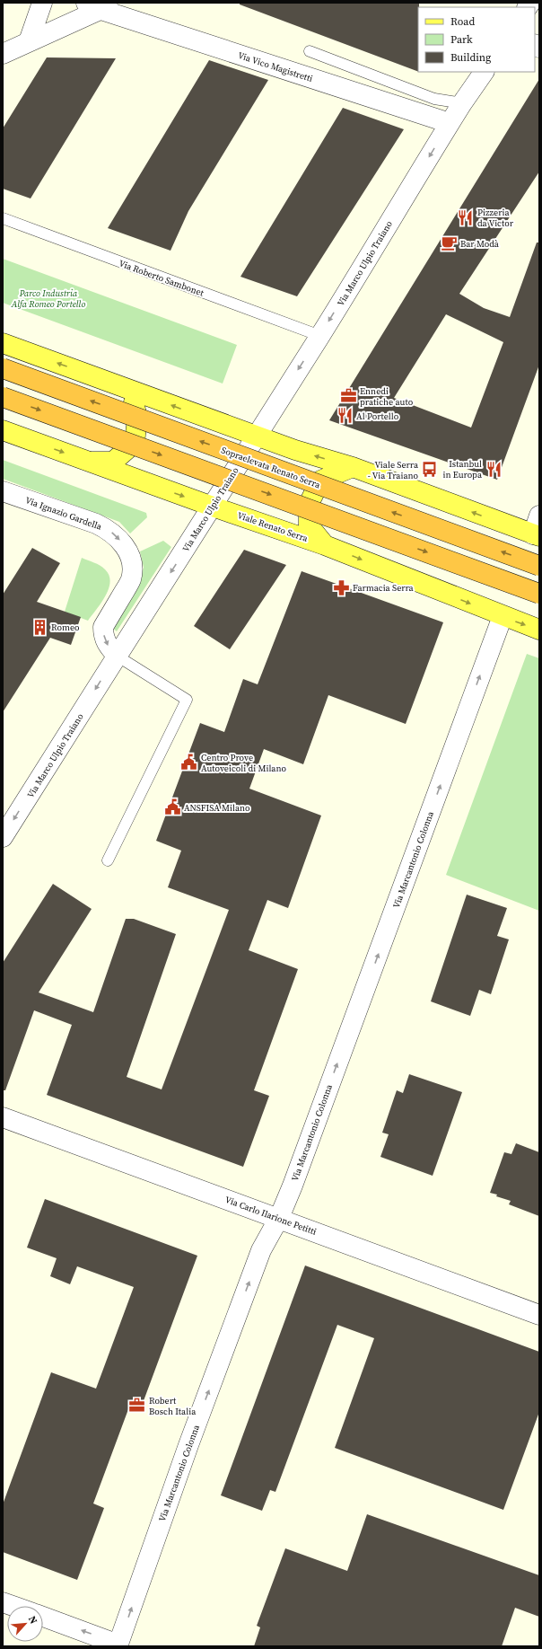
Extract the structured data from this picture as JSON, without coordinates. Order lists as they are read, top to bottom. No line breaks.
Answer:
{"streets":{"highway":["Sopraelevata Renato Serra"],"main road":["Viale Renato Serra"],"street":["Via Vico Magistretti","Via Marco Ulpio Traiano","Via Ignazio Gardella","Via Marcantonio Colonna","Via Carlo Ilarione Petitti"],"lane":["Via Roberto Sambonet"]},"crossings":[["Via Vico Magistretti","Via Marco Ulpio Traiano"],["Via Marco Ulpio Traiano","Via Roberto Sambonet"],["Via Marco Ulpio Traiano","Via Ignazio Gardella"],["Via Marco Ulpio Traiano","Viale Renato Serra"],["Viale Renato Serra","Via Marcantonio Colonna"],["Via Marcantonio Colonna","Via Carlo Ilarione Petitti"]],"one_way":["Via Marco Ulpio Traiano","Via Marcantonio Colonna"],"parks":["Parco Industria Alfa Romeo Portello"],"places":{"restaurant":["Pizzeria da Victor","Al Portello","Istanbul in Europa"],"cafe":["Bar Modà"],"office":["Ennedi pratiche auto","Robert Bosch Italia"],"bus stop":["Viale Serra - Via Traiano"],"pharmacy":["Farmacia Serra"],"building":["Romeo"],"public building":["Centro Prove Autoveicoli di Milano","ANSFISA Milano"]},"legend":["Road","Park","Building"],"north":"top right"}
